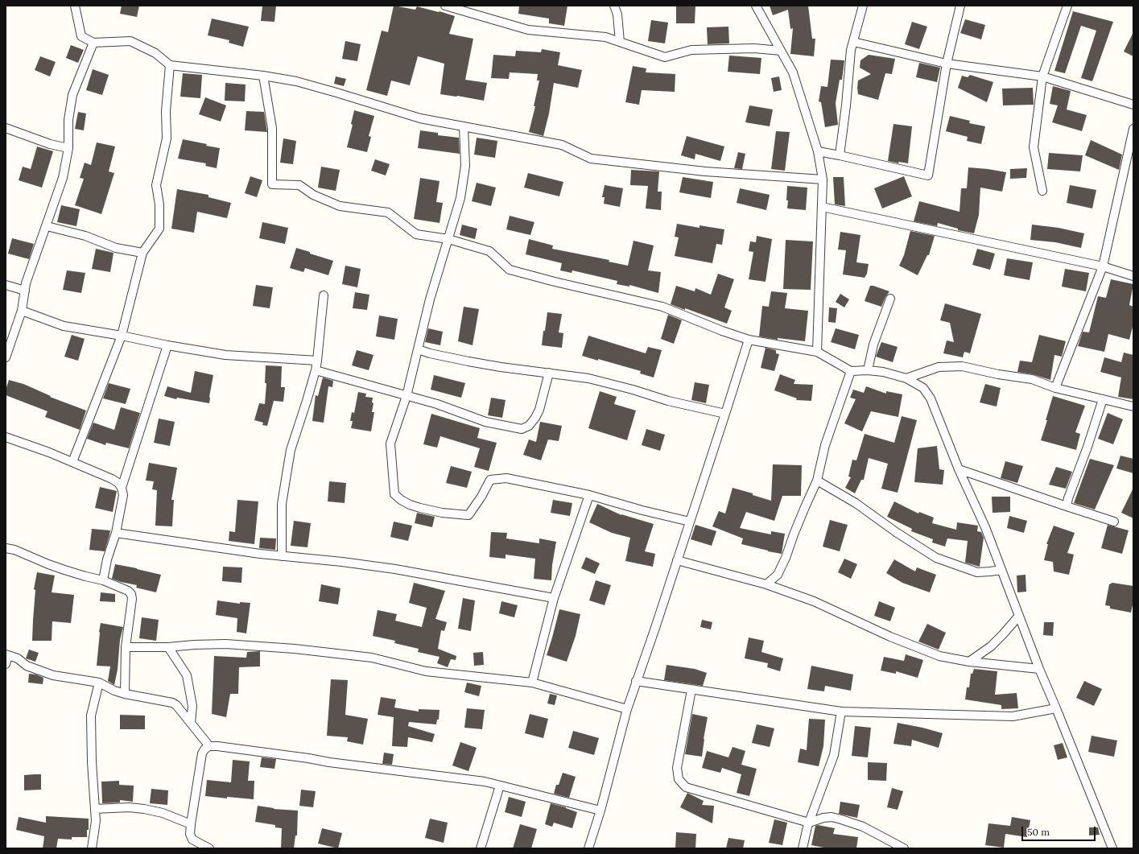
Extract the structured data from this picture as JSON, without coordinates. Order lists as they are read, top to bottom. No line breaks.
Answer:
{"scale_bar":"50 m"}
